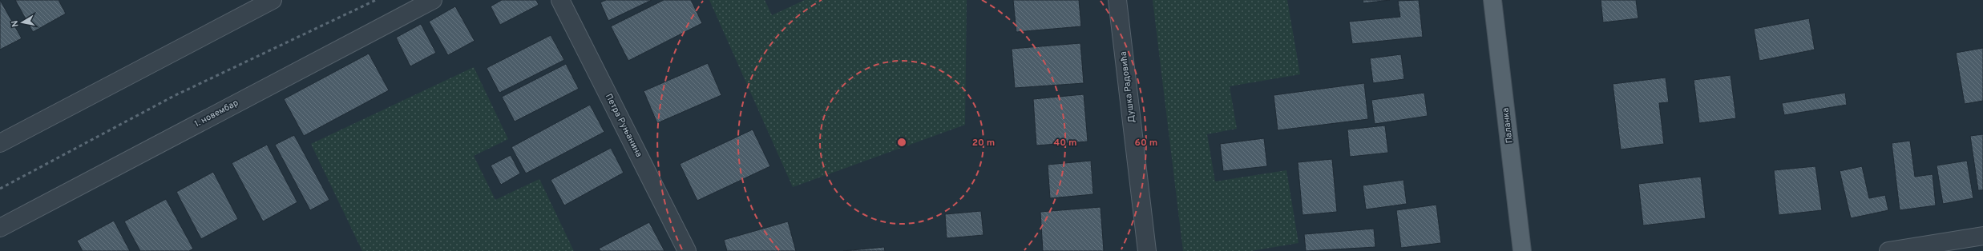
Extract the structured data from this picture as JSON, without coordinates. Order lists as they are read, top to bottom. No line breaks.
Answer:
{"streets":{"main road":["Паланка"],"street":["Душка Радовића","1. новембар","Петра Руњанина"]},"north":"left","rings":["20 m","40 m","60 m"]}
